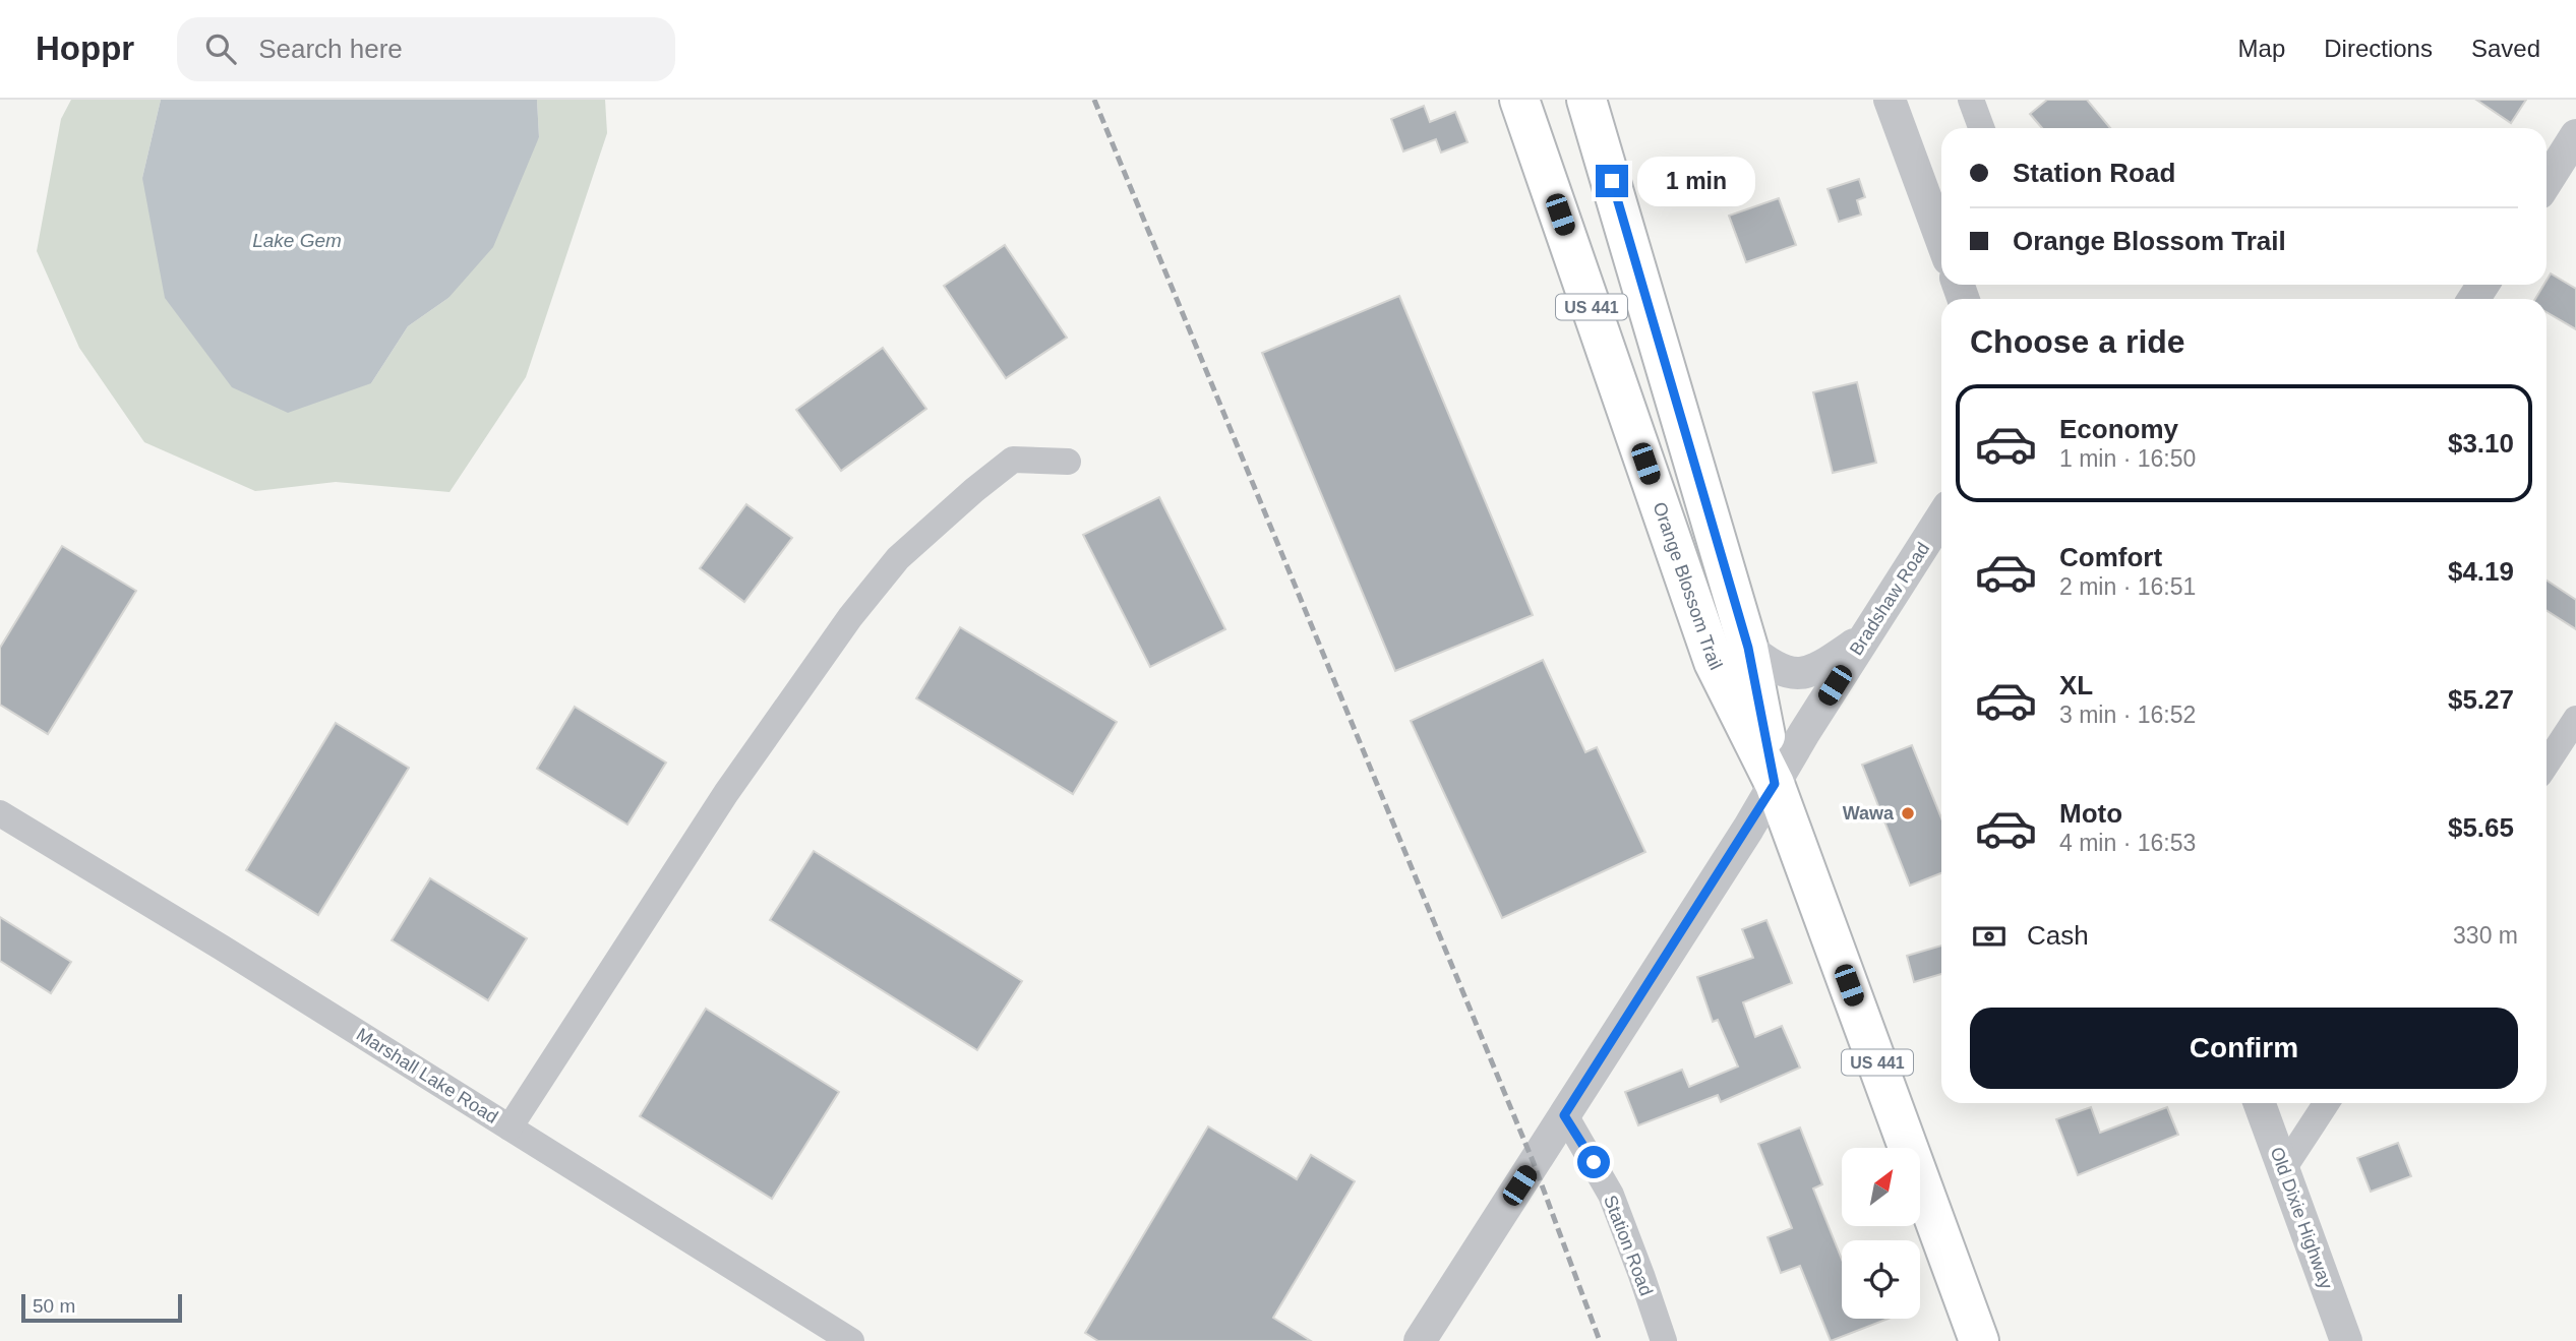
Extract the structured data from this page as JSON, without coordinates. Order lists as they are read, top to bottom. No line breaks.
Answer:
{"streets":{"main road":["US 441","Orange Blossom Trail"],"street":["Bradshaw Road","Marshall Lake Road","Old Dixie Highway","Station Road"]},"crossings":[["Orange Blossom Trail","Bradshaw Road"],["Bradshaw Road","Station Road"]],"water":["Lake Gem"],"places":["Wawa"],"scale_bar":"50 m","north":"top right","page":{"header":"Hoppr","search":"Search here","nav":["Map","Directions","Saved"],"banner":["Station Road","Orange Blossom Trail"],"bubble":"1 min","heading":"Choose a ride","list":[{"name":"Economy","note":"1 min · 16:50","value":"$3.10"},{"name":"Comfort","note":"2 min · 16:51","value":"$4.19"},{"name":"XL","note":"3 min · 16:52","value":"$5.27"},{"name":"Moto","note":"4 min · 16:53","value":"$5.65"}],"pay":["Cash","330 m"],"buttons":"Confirm","scale":"50 m"}}
